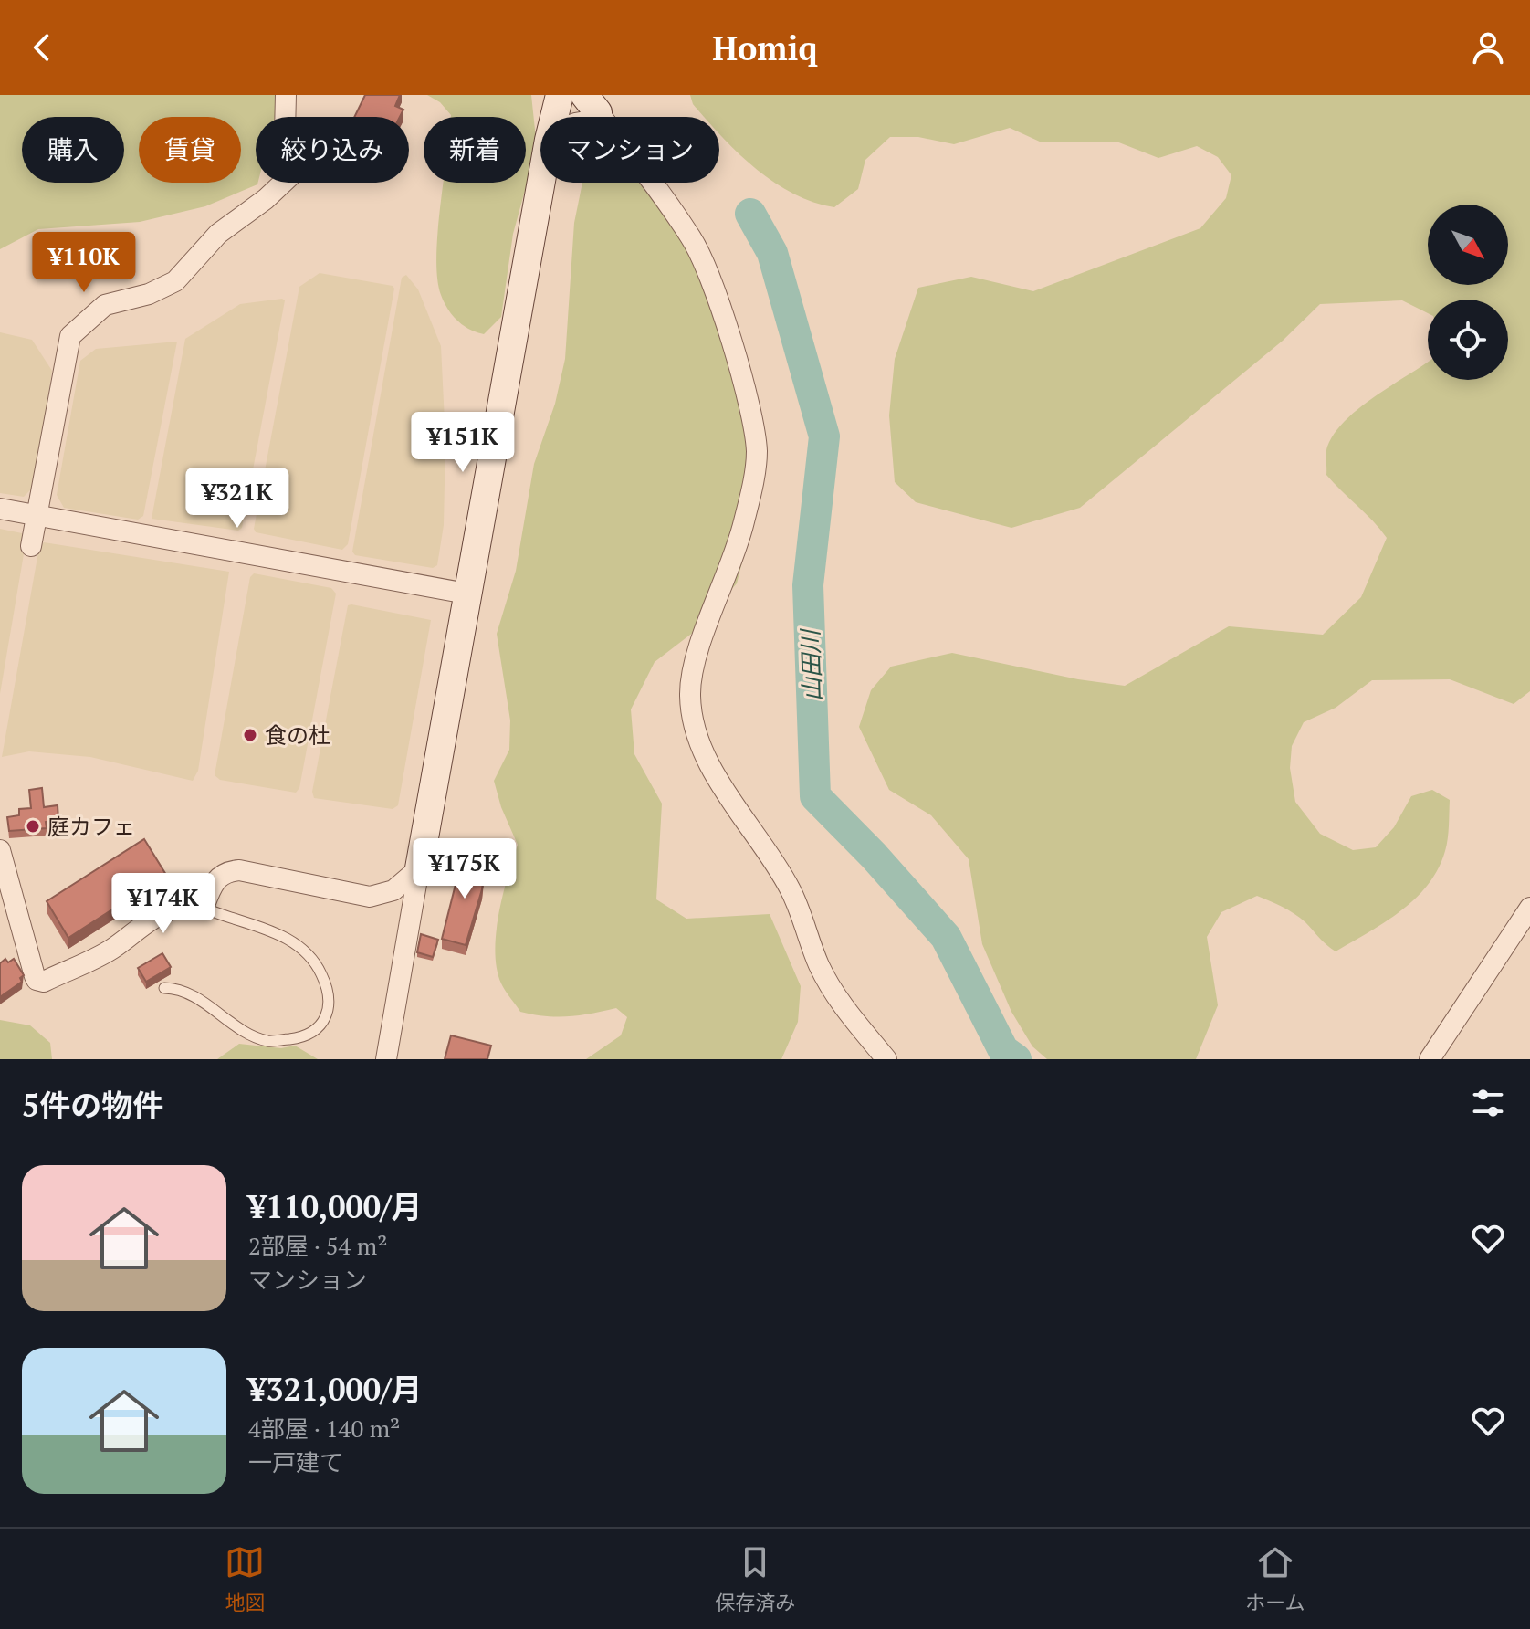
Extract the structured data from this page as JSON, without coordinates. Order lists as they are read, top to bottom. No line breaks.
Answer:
{"water":["山田川"],"places":["食の杜","庭カフェ"],"north":"bottom right","page":{"header":"Homiq","chip":["購入","賃貸","絞り込み","新着","マンション"],"price":["¥110K","¥151K","¥321K","¥175K","¥174K"],"heading":"5件の物件","list":[{"name":"¥110,000/月","note":"2部屋 · 54 m² · マンション"},{"name":"¥321,000/月","note":"4部屋 · 140 m² · 一戸建て"}],"tabs":["地図","保存済み","ホーム"]}}
